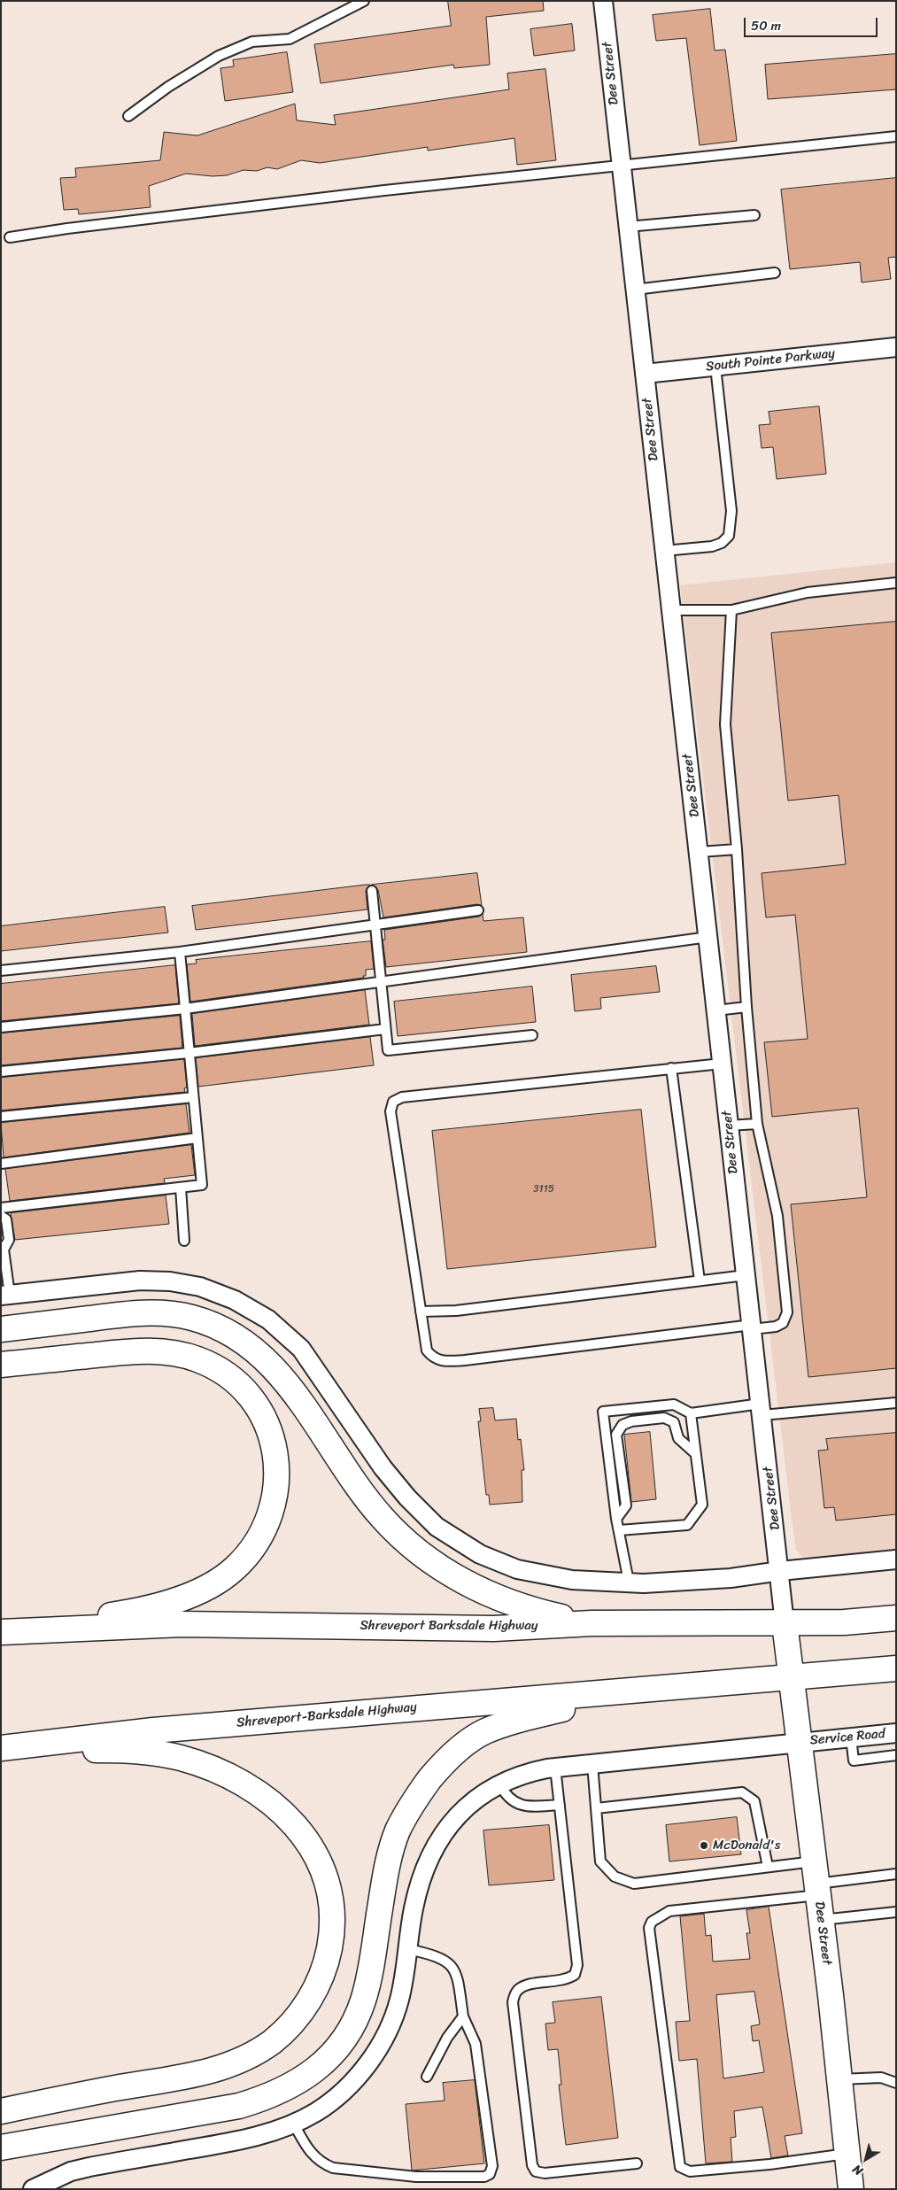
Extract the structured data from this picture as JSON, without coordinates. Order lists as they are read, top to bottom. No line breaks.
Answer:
{"streets":{"main road":["Dee Street","Shreveport Barksdale Highway","Shreveport-Barksdale Highway"],"street":["South Pointe Parkway","Service Road"]},"crossings":[["Dee Street","South Pointe Parkway"],["Dee Street","Shreveport Barksdale Highway"],["Dee Street","Service Road"]],"places":["McDonald's"],"house_numbers":["3115"],"scale_bar":"50 m","north":"bottom left"}
